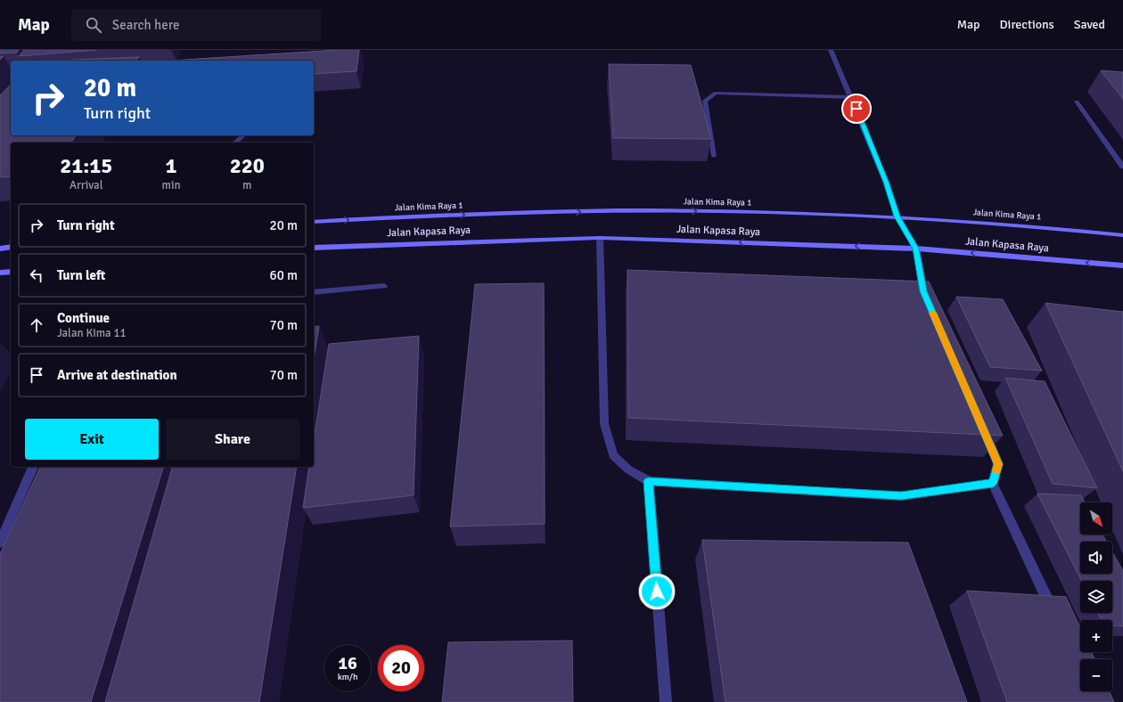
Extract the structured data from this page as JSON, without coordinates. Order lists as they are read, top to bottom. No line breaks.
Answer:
{"streets":{"main road":["Jalan Kima Raya 1","Jalan Kapasa Raya"]},"one_way":["Jalan Kima Raya 1","Jalan Kapasa Raya"],"north":"bottom right","page":{"header":"Map","search":"Search here","nav":["Map","Directions","Saved"],"turn":["20 m","Turn right"],"eta":["21:15","Arrival","1","min","220","m"],"list":[{"name":"Turn right","value":"20 m"},{"name":"Turn left","value":"60 m"},{"name":"Continue","note":"Jalan Kima 11","value":"70 m"},{"name":"Arrive at destination","value":"70 m"}],"buttons":["Exit","Share"],"map_buttons":["+","−"],"speed":"16 km/h","limit":"20"}}
